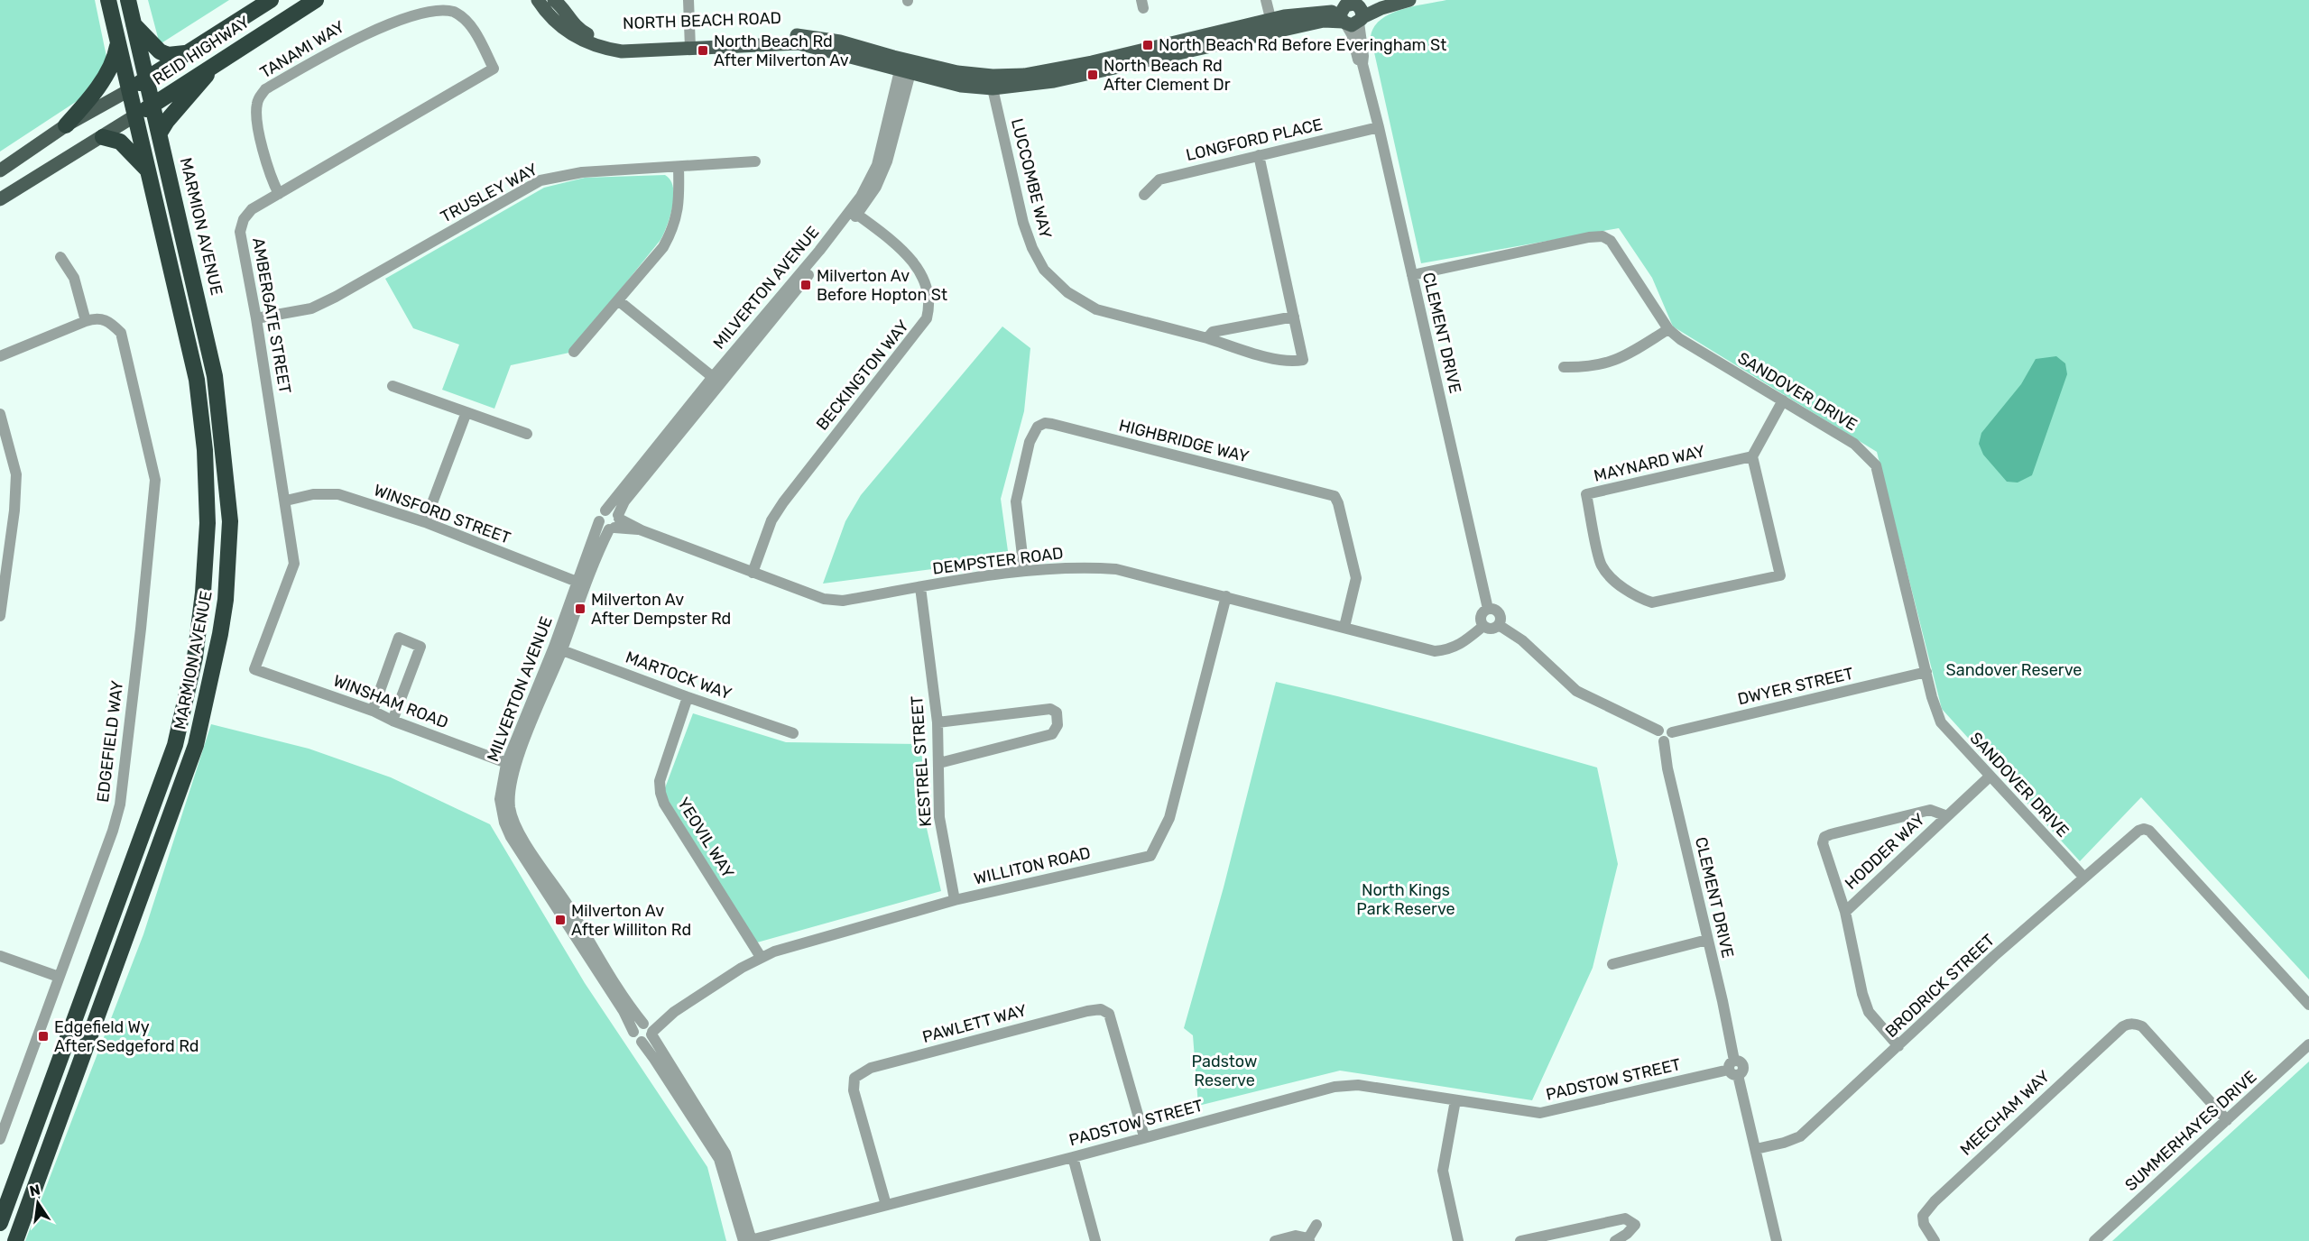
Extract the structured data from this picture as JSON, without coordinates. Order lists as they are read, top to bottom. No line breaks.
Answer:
{"streets":{"highway":["REID HIGHWAY","MARMION AVENUE"],"main road":["NORTH BEACH ROAD"],"street":["TANAMI WAY","LONGFORD PLACE","LUCCOMBE WAY","TRUSLEY WAY","MILVERTON AVENUE","AMBERGATE STREET","CLEMENT DRIVE","BECKINGTON WAY","SANDOVER DRIVE","HIGHBRIDGE WAY","MAYNARD WAY","WINSFORD STREET","DEMPSTER ROAD","MARTOCK WAY","DWYER STREET","WINSHAM ROAD","EDGEFIELD WAY","KESTREL STREET","YEOVIL WAY","HODDER WAY","WILLITON ROAD","BRODRICK STREET","PAWLETT WAY","PADSTOW STREET","MEECHAM WAY","SUMMERHAYES DRIVE"]},"crossings":[["NORTH BEACH ROAD","LUCCOMBE WAY"],["NORTH BEACH ROAD","MILVERTON AVENUE"],["NORTH BEACH ROAD","CLEMENT DRIVE"],["TANAMI WAY","AMBERGATE STREET"],["REID HIGHWAY","MARMION AVENUE"],["LONGFORD PLACE","LUCCOMBE WAY"],["LONGFORD PLACE","CLEMENT DRIVE"],["TRUSLEY WAY","AMBERGATE STREET"],["MILVERTON AVENUE","BECKINGTON WAY"],["MILVERTON AVENUE","WINSFORD STREET"],["MILVERTON AVENUE","DEMPSTER ROAD"],["MILVERTON AVENUE","MARTOCK WAY"],["MILVERTON AVENUE","WINSHAM ROAD"],["MILVERTON AVENUE","WILLITON ROAD"],["MILVERTON AVENUE","PADSTOW STREET"],["AMBERGATE STREET","WINSFORD STREET"],["AMBERGATE STREET","WINSHAM ROAD"],["CLEMENT DRIVE","SANDOVER DRIVE"],["CLEMENT DRIVE","DEMPSTER ROAD"],["CLEMENT DRIVE","DWYER STREET"],["CLEMENT DRIVE","BRODRICK STREET"],["CLEMENT DRIVE","PADSTOW STREET"],["BECKINGTON WAY","DEMPSTER ROAD"],["SANDOVER DRIVE","DWYER STREET"],["SANDOVER DRIVE","HODDER WAY"],["SANDOVER DRIVE","BRODRICK STREET"],["HIGHBRIDGE WAY","DEMPSTER ROAD"],["DEMPSTER ROAD","KESTREL STREET"],["DEMPSTER ROAD","WILLITON ROAD"],["MARTOCK WAY","YEOVIL WAY"],["KESTREL STREET","WILLITON ROAD"],["YEOVIL WAY","WILLITON ROAD"],["HODDER WAY","BRODRICK STREET"],["PAWLETT WAY","PADSTOW STREET"],["MEECHAM WAY","SUMMERHAYES DRIVE"]],"parks":["Sandover Reserve","North Kings Park Reserve","Padstow Reserve"],"places":{"transit":["North Beach Rd Before Everingham St","North Beach Rd After Milverton Av","North Beach Rd After Clement Dr","Milverton Av Before Hopton St","Milverton Av After Dempster Rd","Milverton Av After Williton Rd","Edgefield Wy After Sedgeford Rd"]},"north":"top"}
